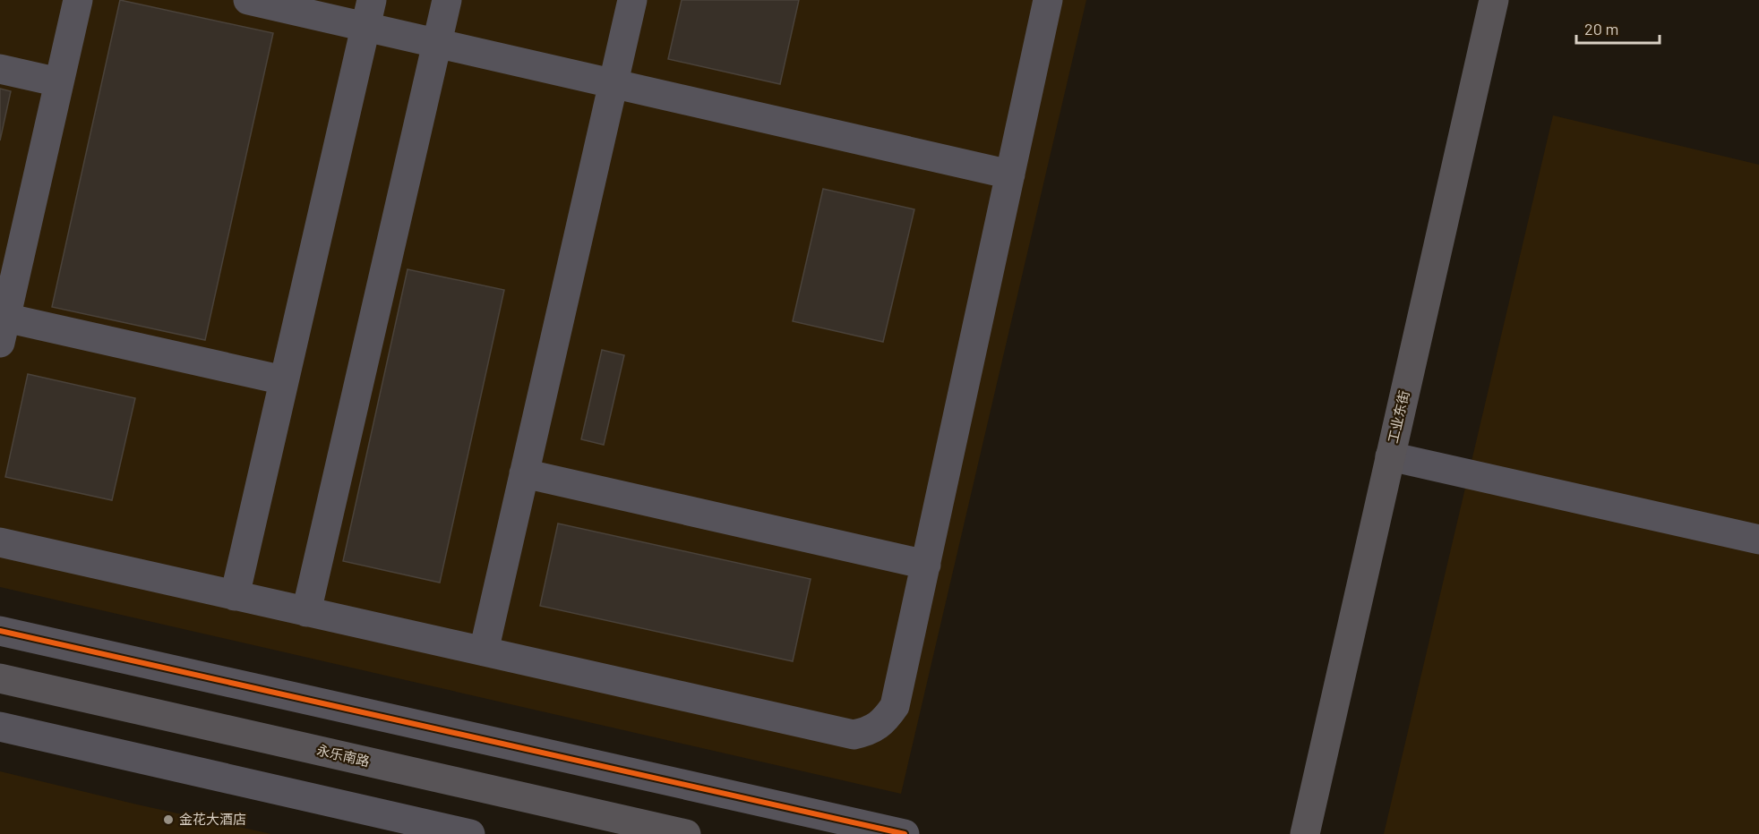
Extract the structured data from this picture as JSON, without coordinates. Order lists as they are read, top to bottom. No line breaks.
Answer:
{"streets":{"main road":["工业东街","永乐南路"]},"places":["金花大酒店"],"scale_bar":"20 m"}
